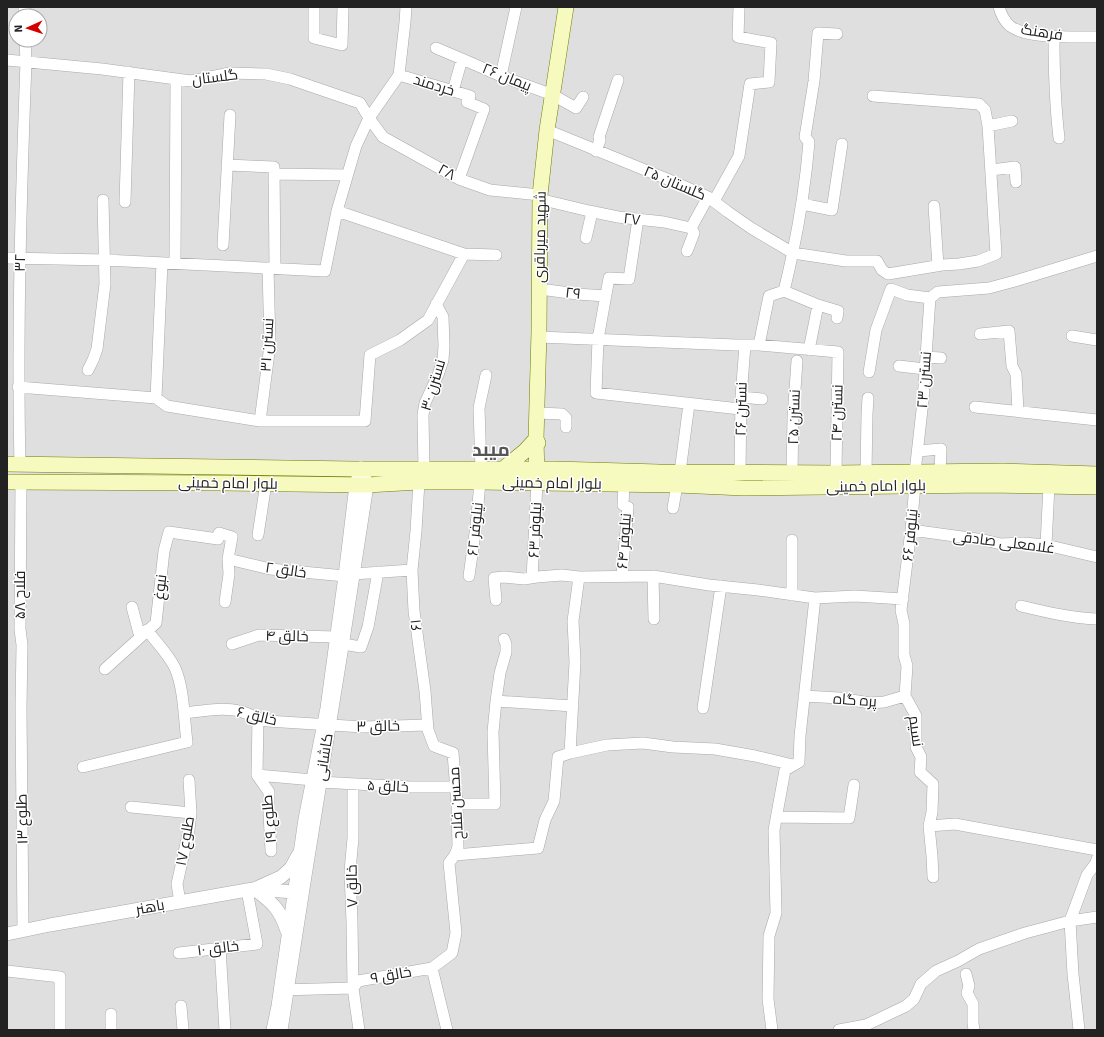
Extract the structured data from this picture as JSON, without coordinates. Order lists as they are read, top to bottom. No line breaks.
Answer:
{"streets":{"main road":["شهید میرباقری","بلوار امام خمینی"],"street":["فرهنگ","گلستان","پیمان ۲۶","خردمند","۲۸","گلستان ۲۵","۲۷","۳۲","۲۹","نسترن ۳۱","نسترن ۲۳","نسترن ۳۰","نسترن ۲۶","نسترن ۲۴","نسترن ۲۵","نیلوفر ۶۲","نیلوفر ۶۳","نیلوفر ۶۶","نیلوفر ۶۴","غلامعلی صادقی","خالق ۲","نبوغ","فلاح ۵۸","۶۱","خالق ۴","پره گاه","خالق ۶","خالق ۳","نسیم","کاشانی","خالق ۵","محسن فلاح","طلوع ۱۳","طلوع ۱۹","طلوع ۱۷","خالق ۷","باهنر","خالق ۱۰","خالق ۹"]},"crossings":[["گلستان","۲۸"],["گلستان","۳۲"],["پیمان ۲۶","شهید میرباقری"],["خردمند","۲۸"],["۲۸","۲۷"],["۲۸","شهید میرباقری"],["گلستان ۲۵","شهید میرباقری"],["۲۷","شهید میرباقری"],["شهید میرباقری","۲۹"],["شهید میرباقری","بلوار امام خمینی"],["شهید میرباقری","نیلوفر ۶۳"],["۳۲","بلوار امام خمینی"],["نسترن ۲۳","بلوار امام خمینی"],["نسترن ۲۳","نیلوفر ۶۶"],["نسترن ۳۰","بلوار امام خمینی"],["نسترن ۳۰","۶۱"],["نسترن ۲۶","بلوار امام خمینی"],["نسترن ۲۴","بلوار امام خمینی"],["نسترن ۲۵","بلوار امام خمینی"],["بلوار امام خمینی","نیلوفر ۶۲"],["بلوار امام خمینی","نیلوفر ۶۳"],["بلوار امام خمینی","نیلوفر ۶۶"],["بلوار امام خمینی","نیلوفر ۶۴"],["بلوار امام خمینی","فلاح ۵۸"],["بلوار امام خمینی","۶۱"],["بلوار امام خمینی","کاشانی"],["نیلوفر ۶۶","غلامعلی صادقی"],["نیلوفر ۶۶","نسیم"],["خالق ۲","نبوغ"],["خالق ۲","۶۱"],["خالق ۲","خالق ۴"],["خالق ۲","کاشانی"],["فلاح ۵۸","طلوع ۱۳"],["۶۱","خالق ۳"],["۶۱","محسن فلاح"],["خالق ۴","کاشانی"],["پره گاه","نسیم"],["خالق ۶","خالق ۳"],["خالق ۶","کاشانی"],["خالق ۶","طلوع ۱۹"],["خالق ۳","کاشانی"],["کاشانی","خالق ۵"],["کاشانی","باهنر"],["کاشانی","خالق ۹"],["خالق ۵","محسن فلاح"],["خالق ۵","طلوع ۱۹"],["خالق ۵","خالق ۷"],["محسن فلاح","خالق ۹"],["طلوع ۱۳","باهنر"],["طلوع ۱۷","باهنر"],["خالق ۷","خالق ۹"],["باهنر","خالق ۱۰"]],"districts":["میبد"],"north":"left"}
